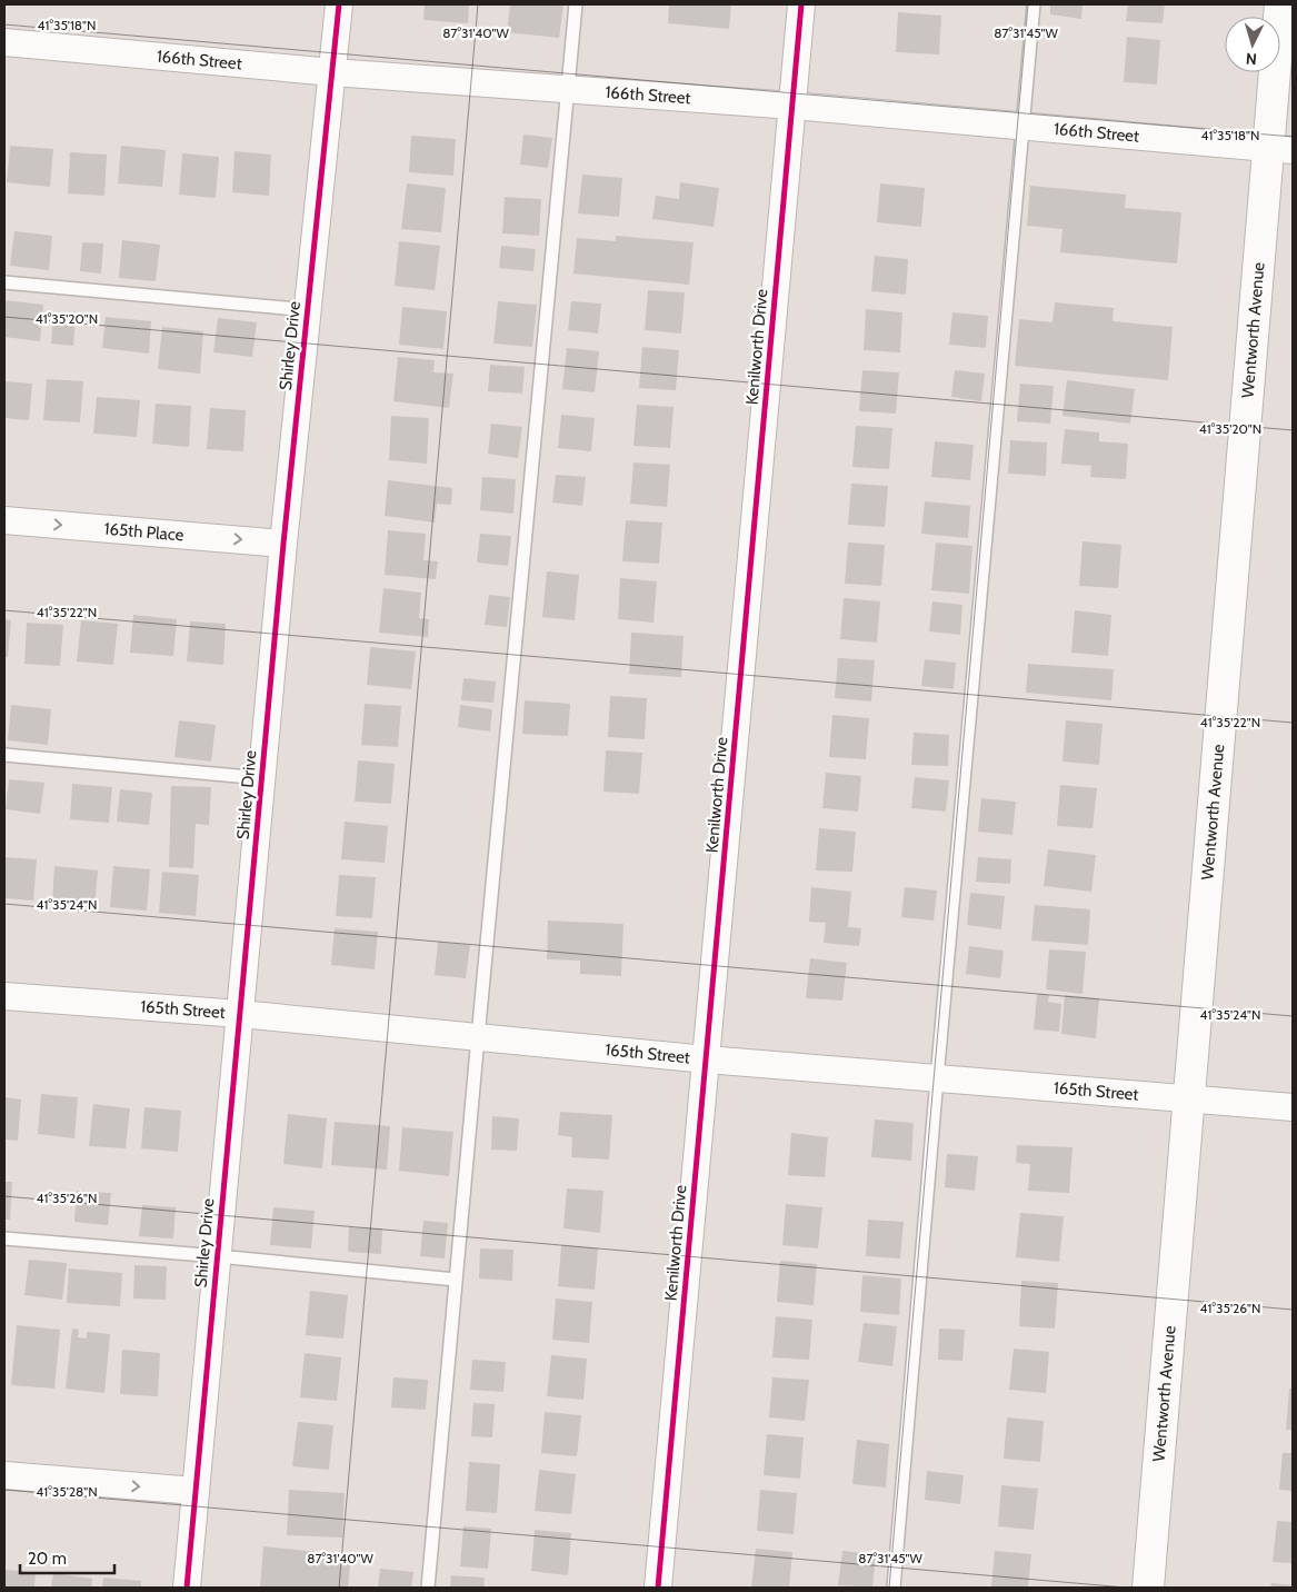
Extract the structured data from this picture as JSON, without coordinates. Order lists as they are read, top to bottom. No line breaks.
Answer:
{"streets":{"street":["166th Street","Wentworth Avenue","Shirley Drive","Kenilworth Drive","165th Place","165th Street"]},"crossings":[["166th Street","Wentworth Avenue"],["166th Street","Shirley Drive"],["166th Street","Kenilworth Drive"],["Wentworth Avenue","165th Street"],["Shirley Drive","165th Place"],["Shirley Drive","165th Street"],["Kenilworth Drive","165th Street"]],"one_way":["165th Place"],"scale_bar":"20 m","north":"bottom","coordinates":["41°35'18\"N","87°31'40\"W","87°31'45\"W","41°35'20\"N","41°35'22\"N","41°35'24\"N","41°35'26\"N","41°35'28\"N"]}
